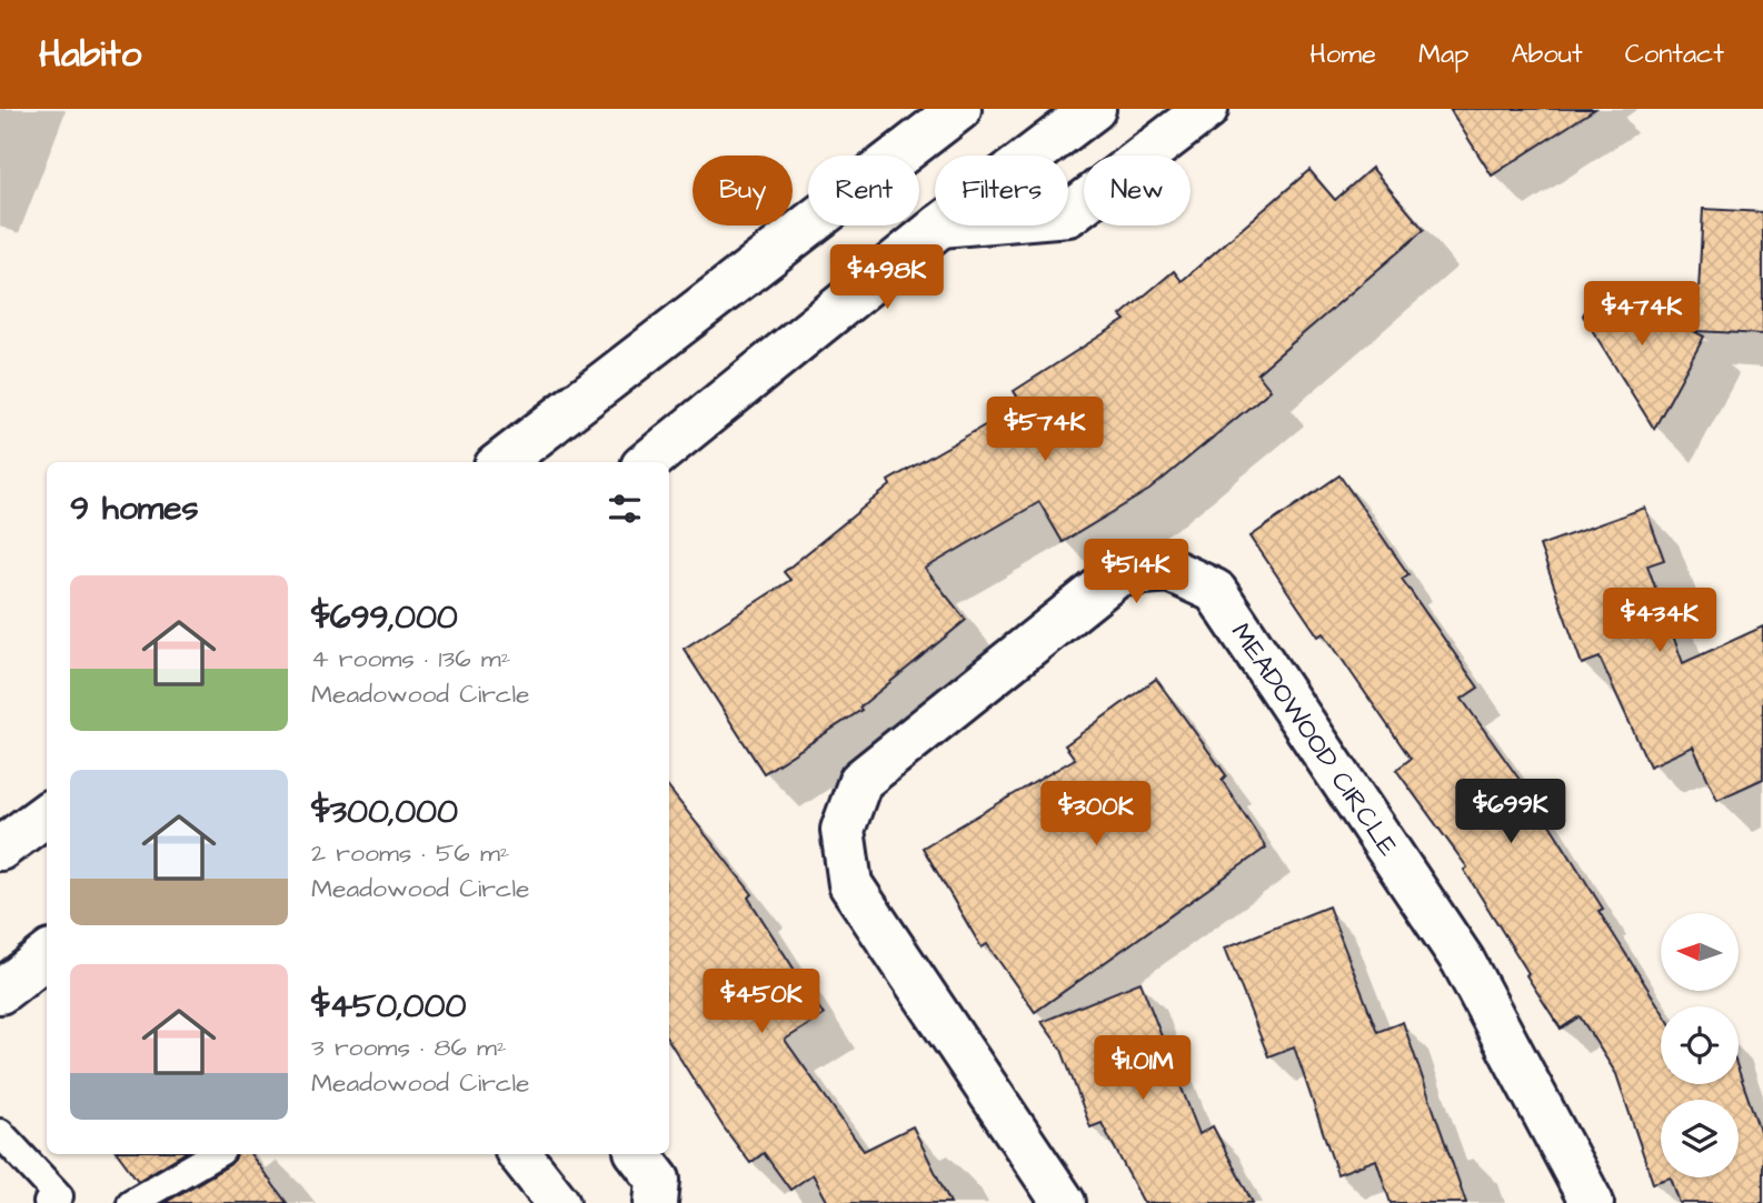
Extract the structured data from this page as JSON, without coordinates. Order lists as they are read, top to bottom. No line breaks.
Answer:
{"streets":{"street":["MEADOWOOD CIRCLE"]},"north":"left","page":{"header":"Habito","nav":["Home","Map","About","Contact"],"chip":["Buy","Rent","Filters","New"],"price":["$498K","$474K","$574K","$514K","$434K","$699K","$300K","$450K","$1.01M"],"heading":"9 homes","list":[{"name":"$699,000","note":"4 rooms · 136 m² · Meadowood Circle"},{"name":"$300,000","note":"2 rooms · 56 m² · Meadowood Circle"},{"name":"$450,000","note":"3 rooms · 86 m² · Meadowood Circle"}]}}
